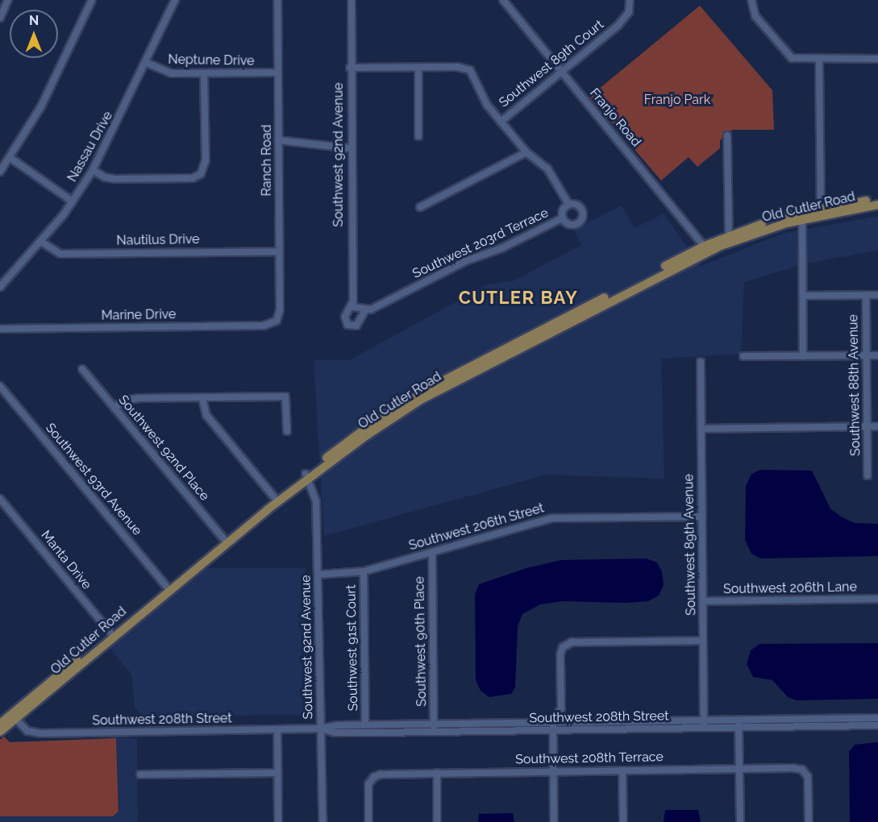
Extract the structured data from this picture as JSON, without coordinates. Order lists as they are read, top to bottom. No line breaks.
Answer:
{"streets":{"main road":["Old Cutler Road"],"street":["Neptune Drive","Southwest 89th Court","Franjo Road","Nassau Drive","Southwest 92nd Avenue","Ranch Road","Nautilus Drive","Southwest 203rd Terrace","Marine Drive","Southwest 88th Avenue","Southwest 92nd Place","Southwest 93rd Avenue","Southwest 206th Street","Southwest 89th Avenue","Manta Drive","Southwest 206th Lane","Southwest 90th Place","Southwest 91st Court","Southwest 208th Street","Southwest 208th Terrace"]},"crossings":[["Neptune Drive","Nassau Drive"],["Neptune Drive","Ranch Road"],["Southwest 89th Court","Franjo Road"],["Franjo Road","Old Cutler Road"],["Nassau Drive","Nautilus Drive"],["Southwest 92nd Avenue","Old Cutler Road"],["Southwest 92nd Avenue","Southwest 203rd Terrace"],["Southwest 92nd Avenue","Southwest 206th Street"],["Southwest 92nd Avenue","Southwest 208th Street"],["Ranch Road","Nautilus Drive"],["Ranch Road","Marine Drive"],["Old Cutler Road","Southwest 92nd Place"],["Old Cutler Road","Southwest 93rd Avenue"],["Old Cutler Road","Manta Drive"],["Old Cutler Road","Southwest 208th Street"],["Southwest 206th Street","Southwest 89th Avenue"],["Southwest 206th Street","Southwest 90th Place"],["Southwest 206th Street","Southwest 91st Court"],["Southwest 89th Avenue","Southwest 206th Lane"],["Southwest 89th Avenue","Southwest 208th Street"],["Southwest 90th Place","Southwest 208th Street"],["Southwest 91st Court","Southwest 208th Street"]],"districts":["CUTLER BAY"],"parks":["Franjo Park"],"north":"top"}
